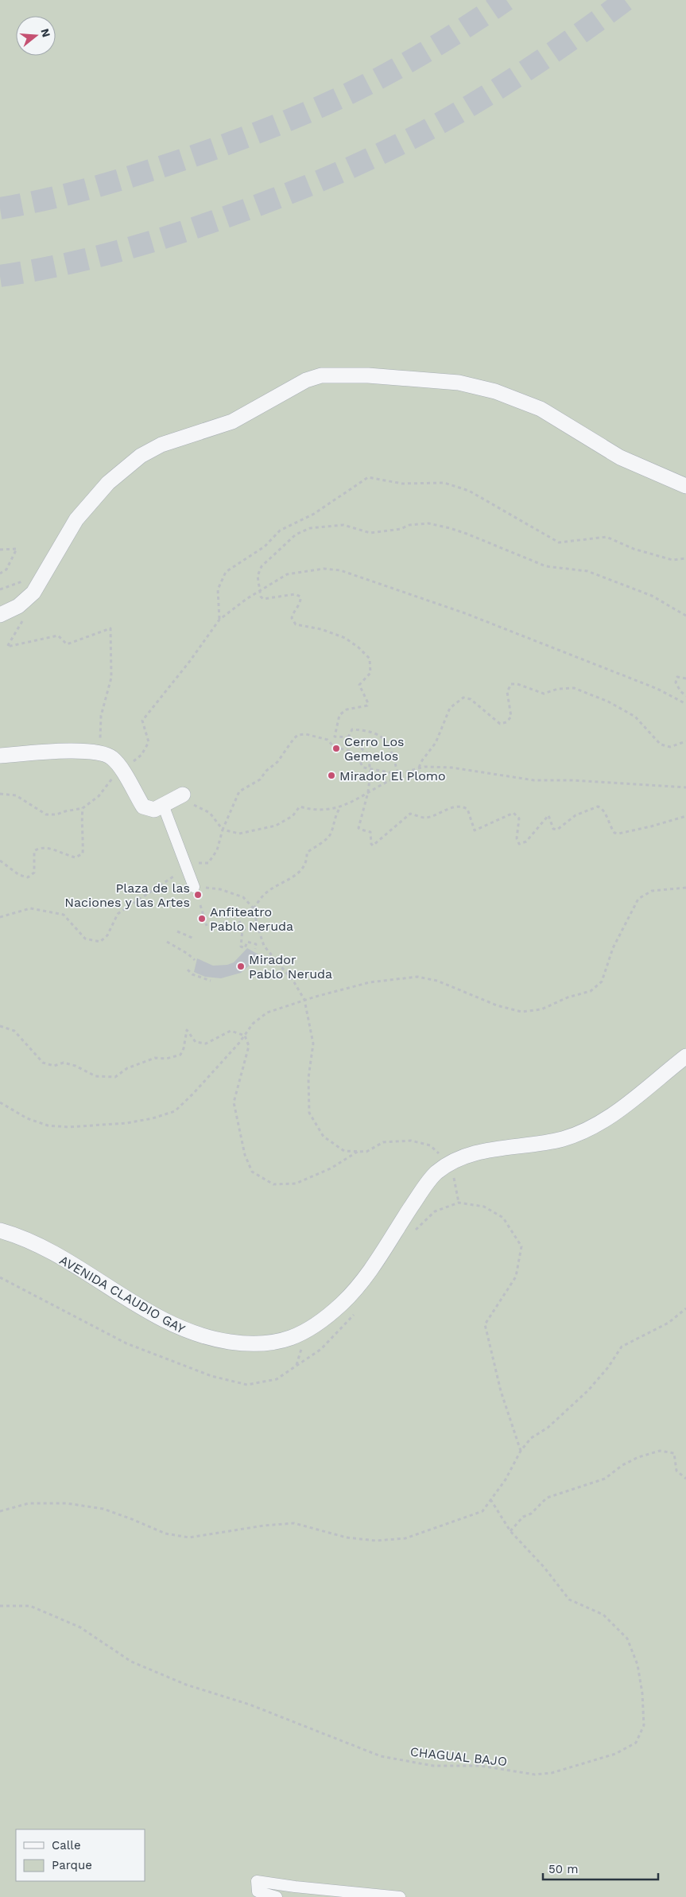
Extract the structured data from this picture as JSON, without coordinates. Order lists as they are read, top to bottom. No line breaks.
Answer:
{"streets":{"street":["AVENIDA CLAUDIO GAY"],"path":["CHAGUAL BAJO"]},"places":["Cerro Los Gemelos","Mirador El Plomo","Plaza de las Naciones y las Artes","Anfiteatro Pablo Neruda","Mirador Pablo Neruda"],"legend":["Calle","Parque"],"scale_bar":"50 m","north":"right"}
